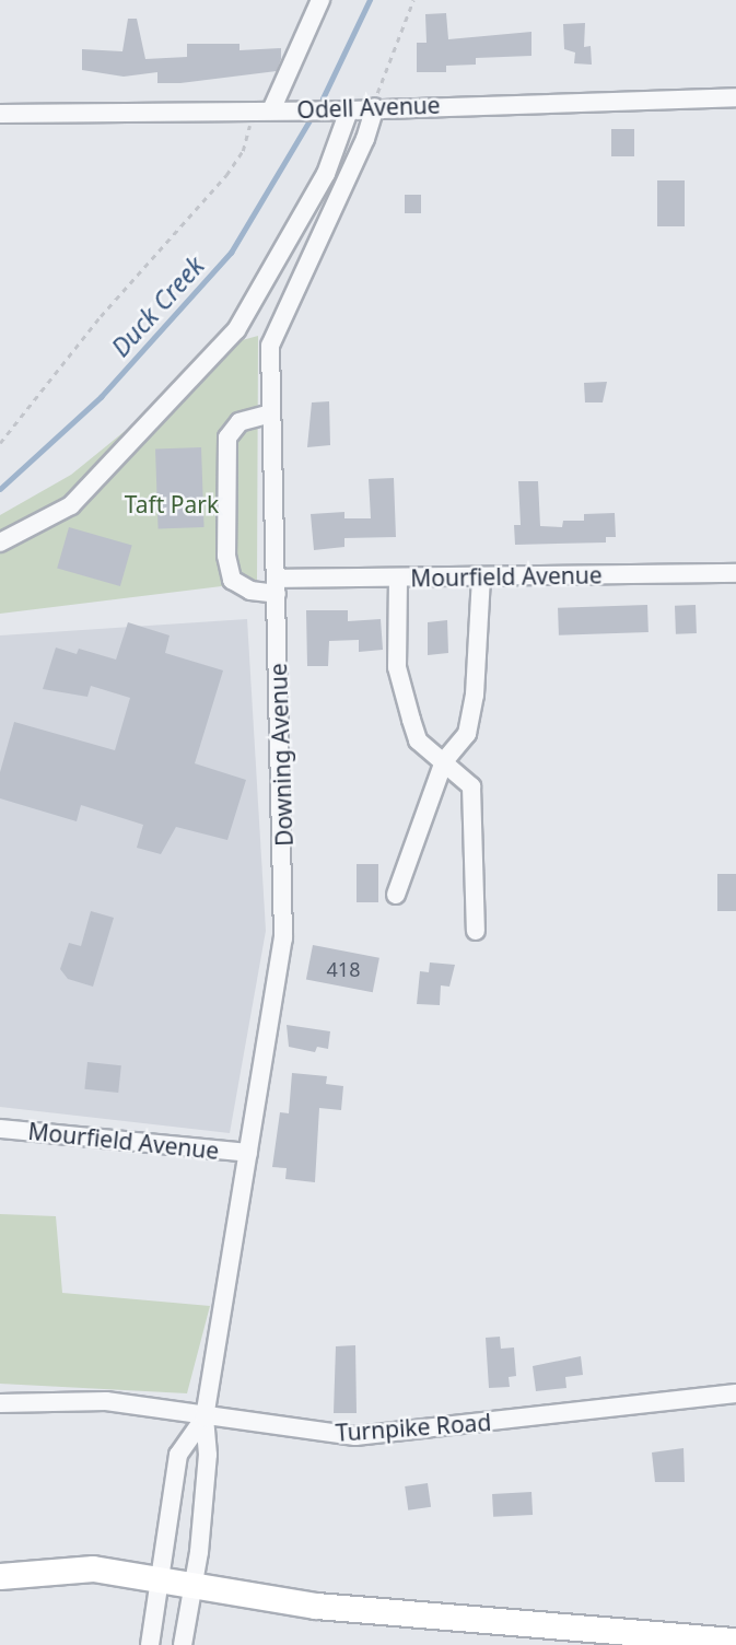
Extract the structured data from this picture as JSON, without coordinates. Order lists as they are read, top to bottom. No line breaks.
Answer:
{"streets":{"street":["Odell Avenue","Mourfield Avenue","Downing Avenue","Turnpike Road"]},"crossings":[["Odell Avenue","Downing Avenue"],["Mourfield Avenue","Downing Avenue"],["Downing Avenue","Turnpike Road"]],"water":["Duck Creek"],"parks":["Taft Park"],"house_numbers":["418"]}
